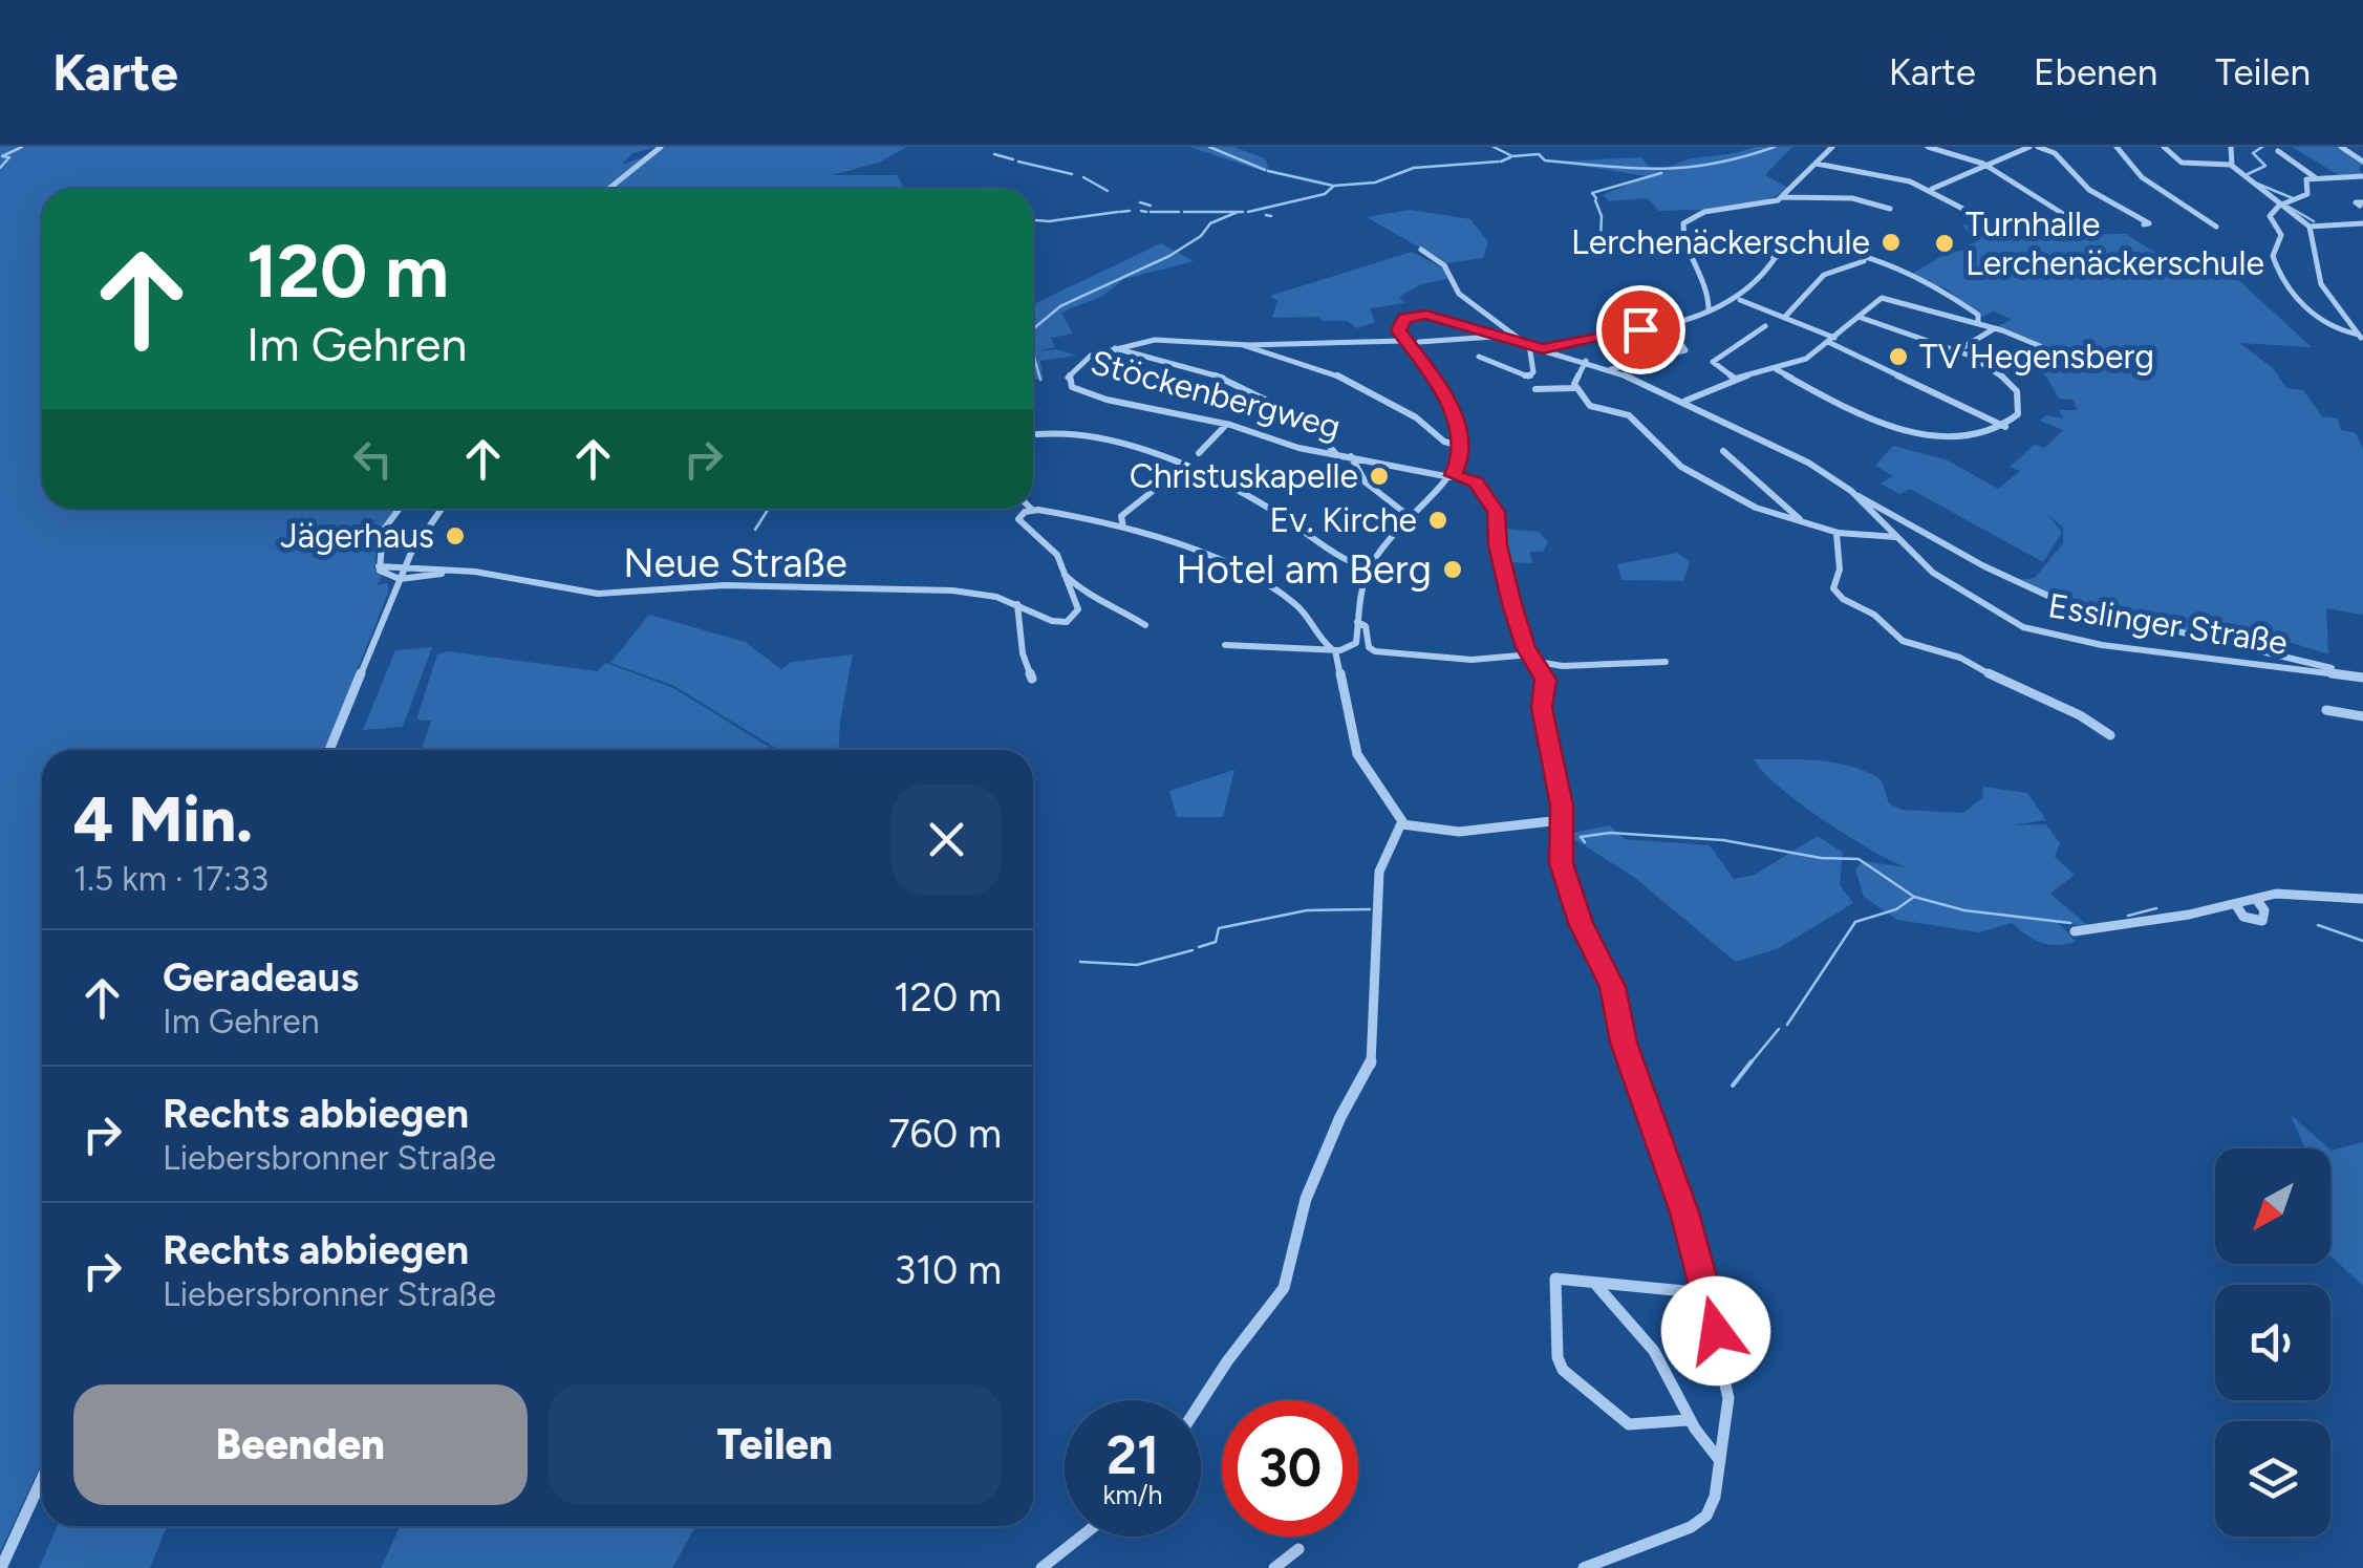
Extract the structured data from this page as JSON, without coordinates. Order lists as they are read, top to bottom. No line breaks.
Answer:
{"streets":{"street":["Stöckenbergweg","Neue Straße","Esslinger Straße"]},"places":["Lerchenäckerschule","Turnhalle Lerchenäckerschule","TV Hegensberg","Christuskapelle","Ev. Kirche","Jägerhaus","Hotel am Berg"],"north":"bottom left","page":{"header":"Karte","nav":["Karte","Ebenen","Teilen"],"turn":["120 m","Im Gehren"],"heading":["4 Min.","1.5 km · 17:33"],"list":[{"name":"Geradeaus","note":"Im Gehren","value":"120 m"},{"name":"Rechts abbiegen","note":"Liebersbronner Straße","value":"760 m"},{"name":"Rechts abbiegen","note":"Liebersbronner Straße","value":"310 m"}],"buttons":["Beenden","Teilen"],"speed":"21 km/h","limit":"30"}}
